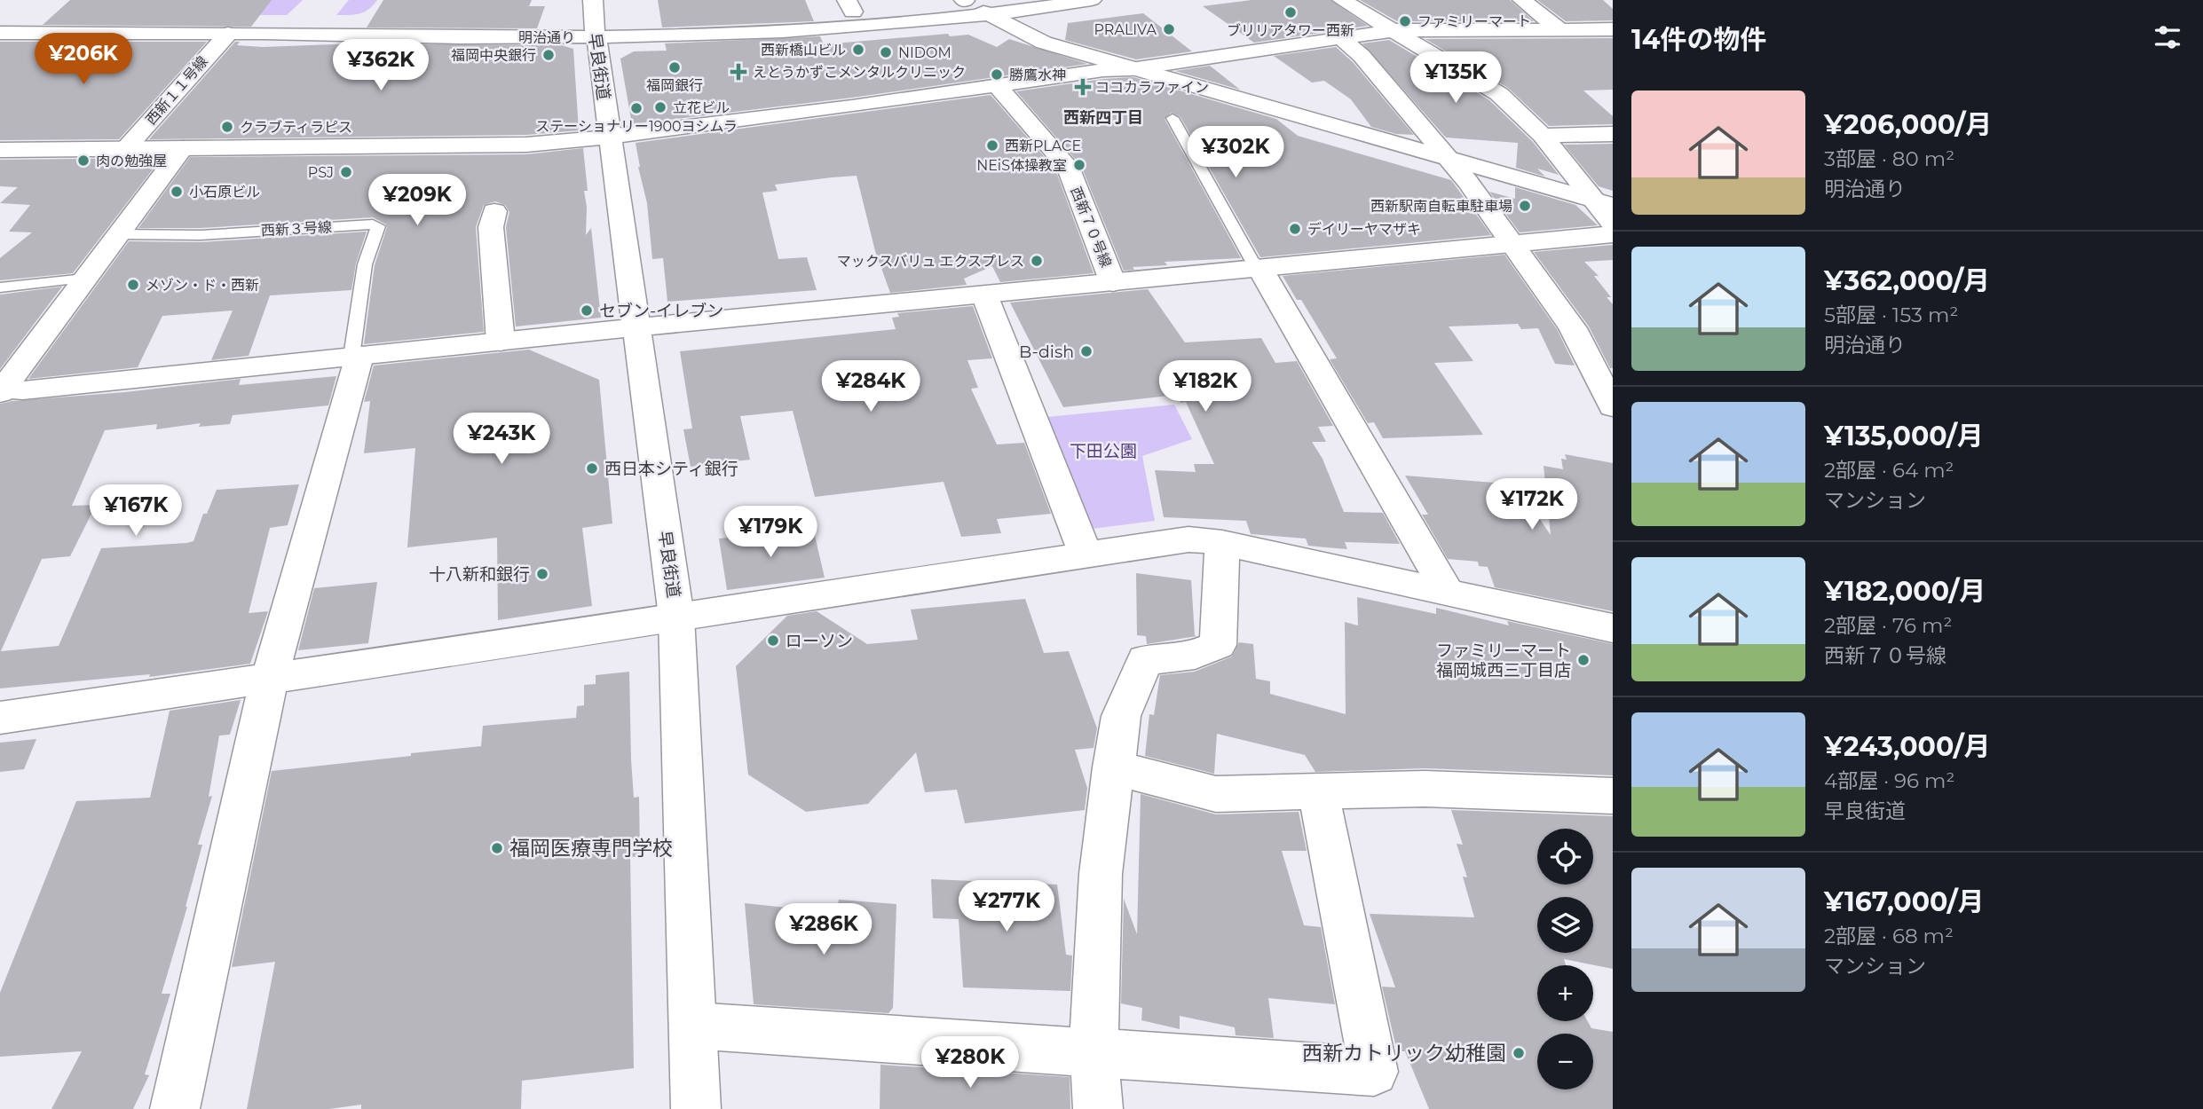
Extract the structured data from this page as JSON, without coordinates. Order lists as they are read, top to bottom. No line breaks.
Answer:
{"streets":{"street":["明治通り","早良街道","西新１１号線","西新７０号線"],"lane":["西新３号線"]},"crossings":[["明治通り","早良街道"],["明治通り","西新１１号線"]],"districts":["西新四丁目"],"parks":["下田公園"],"places":{"other":["ブリリアタワー西新","ファミリーマート","PRALIVA","西新橋山ビル","NIDOM","福岡中央銀行","福岡銀行","勝鷹水神","立花ビル","ステーショナリー1900ヨシムラ","クラブティラピス","西新PLACE","肉の勉強屋","NEiS体操教室","PSJ","小石原ビル","西新駅南自転車駐車場","デイリーヤマザキ","マックスバリュ エクスプレス","メゾン・ド・西新","セブン-イレブン","B-dish","西日本シティ銀行","十八新和銀行","ローソン","ファミリーマート 福岡城西三丁目店","福岡医療専門学校","西新カトリック幼稚園"],"health":["えとうかずこメンタルクリニック","ココカラファイン"]},"page":{"heading":"14件の物件","price":["¥206K","¥362K","¥135K","¥302K","¥209K","¥284K","¥182K","¥243K","¥172K","¥167K","¥179K","¥277K","¥286K","¥280K"],"list":[{"name":"¥206,000/月","note":"3部屋 · 80 m² · 明治通り"},{"name":"¥362,000/月","note":"5部屋 · 153 m² · 明治通り"},{"name":"¥135,000/月","note":"2部屋 · 64 m² · マンション"},{"name":"¥182,000/月","note":"2部屋 · 76 m² · 西新７０号線"},{"name":"¥243,000/月","note":"4部屋 · 96 m² · 早良街道"},{"name":"¥167,000/月","note":"2部屋 · 68 m² · マンション"}],"map_buttons":["+","−"]}}
